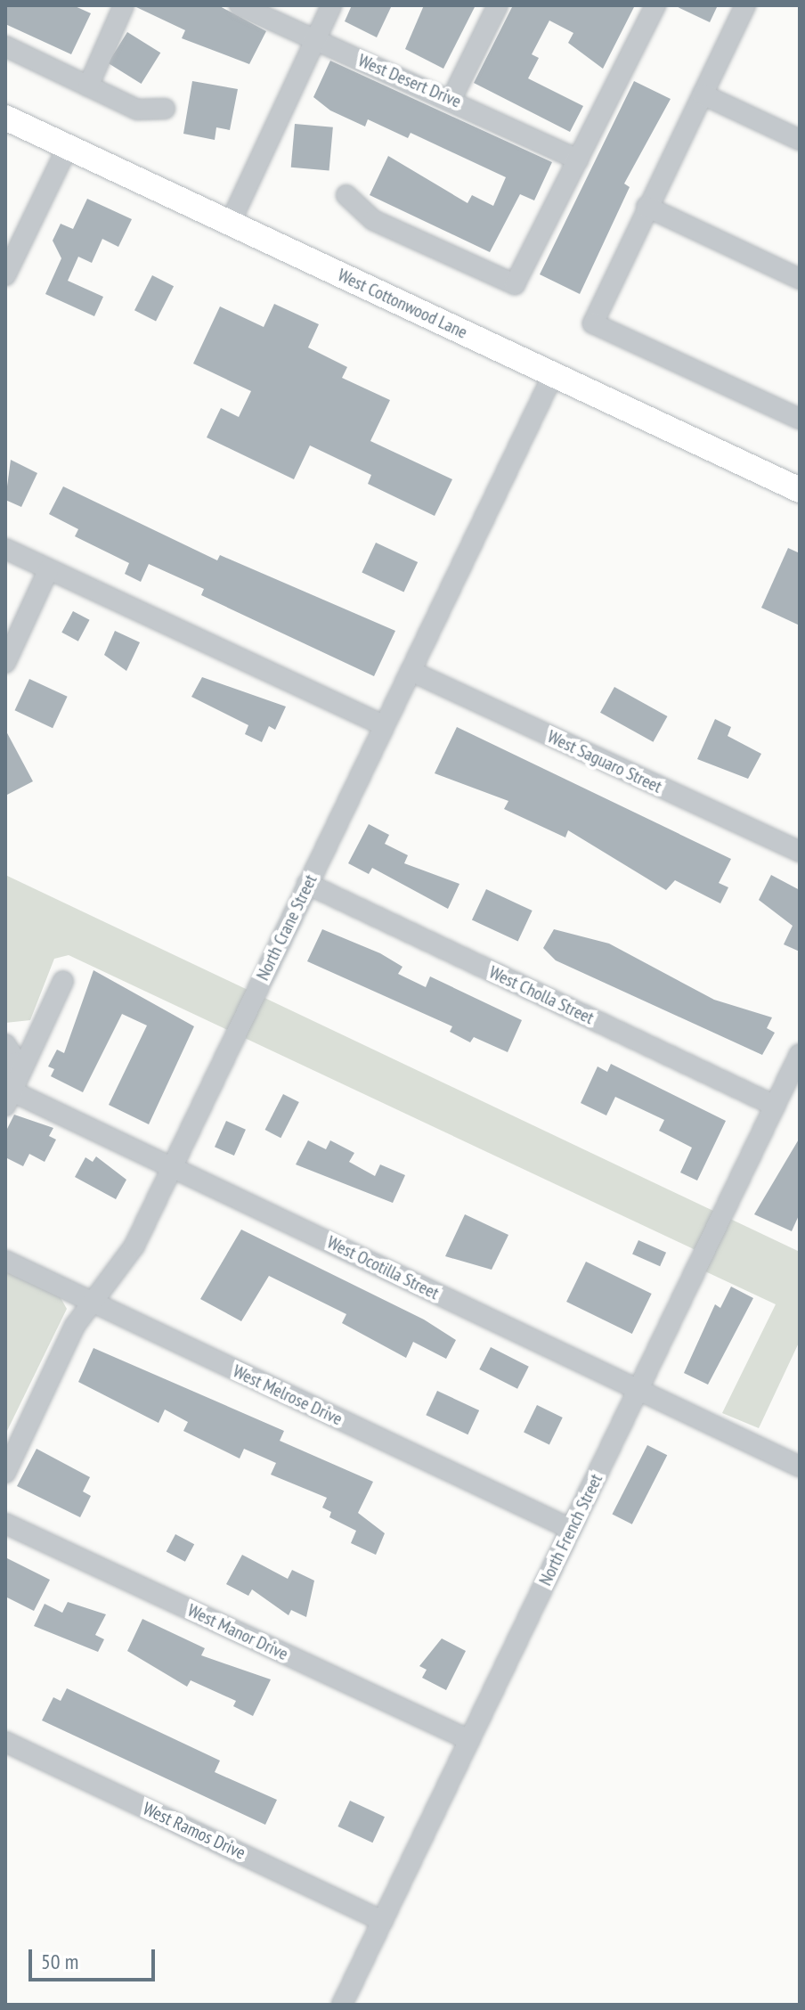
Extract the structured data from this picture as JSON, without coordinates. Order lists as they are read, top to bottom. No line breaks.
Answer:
{"streets":{"main road":["West Cottonwood Lane"],"street":["West Desert Drive","West Saguaro Street","North Crane Street","West Cholla Street","West Ocotilla Street","West Melrose Drive","North French Street","West Manor Drive","West Ramos Drive"]},"crossings":[["West Cottonwood Lane","North Crane Street"],["West Saguaro Street","North Crane Street"],["North Crane Street","West Cholla Street"],["North Crane Street","West Ocotilla Street"],["North Crane Street","West Melrose Drive"],["West Cholla Street","North French Street"],["West Ocotilla Street","North French Street"],["West Melrose Drive","North French Street"],["North French Street","West Manor Drive"],["North French Street","West Ramos Drive"]],"scale_bar":"50 m"}
